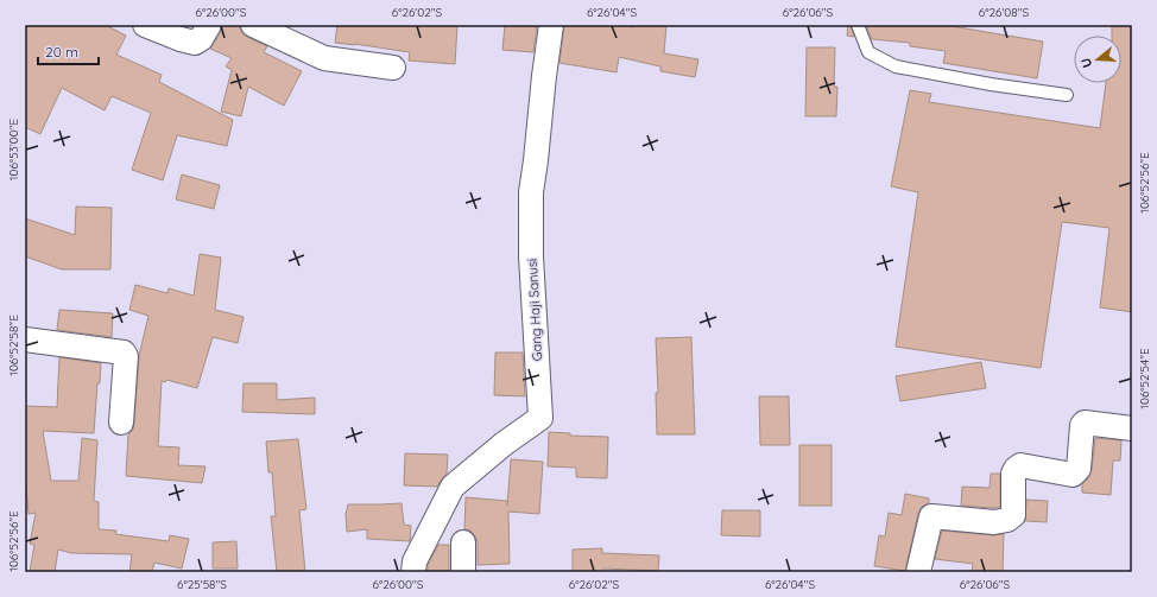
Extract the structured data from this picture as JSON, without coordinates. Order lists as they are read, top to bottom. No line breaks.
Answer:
{"streets":{"street":["Gang Haji Sanusi"]},"scale_bar":"20 m","north":"left","coordinates":["6°26'00\"S","6°26'02\"S","6°26'04\"S","6°26'06\"S","6°26'08\"S","106°53'00\"E","106°52'56\"E","106°52'58\"E","106°52'54\"E","6°25'58\"S"]}
